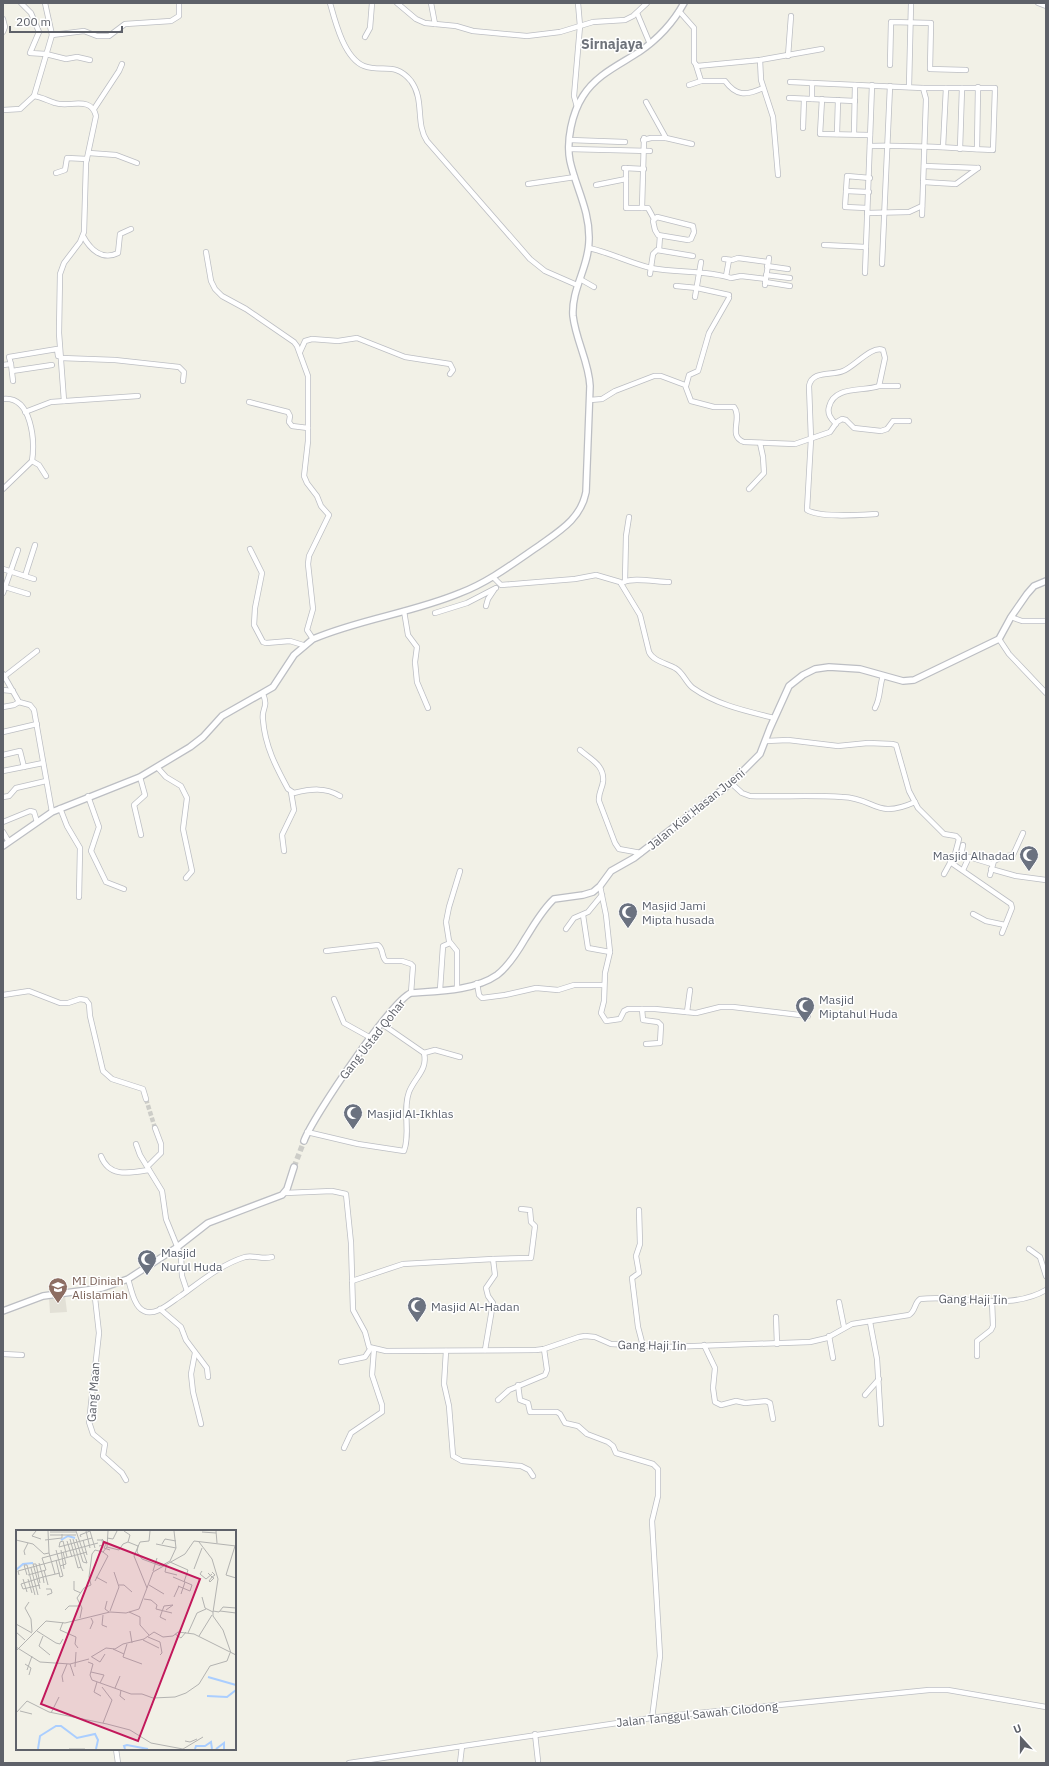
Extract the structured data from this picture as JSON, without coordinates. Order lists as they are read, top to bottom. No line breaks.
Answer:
{"streets":{"street":["Jalan Kiai Hasan Jueni","Gang Ustad Qohar","Gang Haji Iin","Gang Maan","Jalan Tanggul Sawah Cilodong"]},"crossings":[["Jalan Kiai Hasan Jueni","Gang Ustad Qohar"]],"districts":["Sirnajaya"],"places":{"mosque":["Masjid Alhadad","Masjid Jami Mipta husada","Masjid Miptahul Huda","Masjid Al-Ikhlas","Masjid Nurul Huda","Masjid Al-Hadan"],"school or university":["MI Diniah Alislamiah"]},"scale_bar":"200 m","north":"top"}
